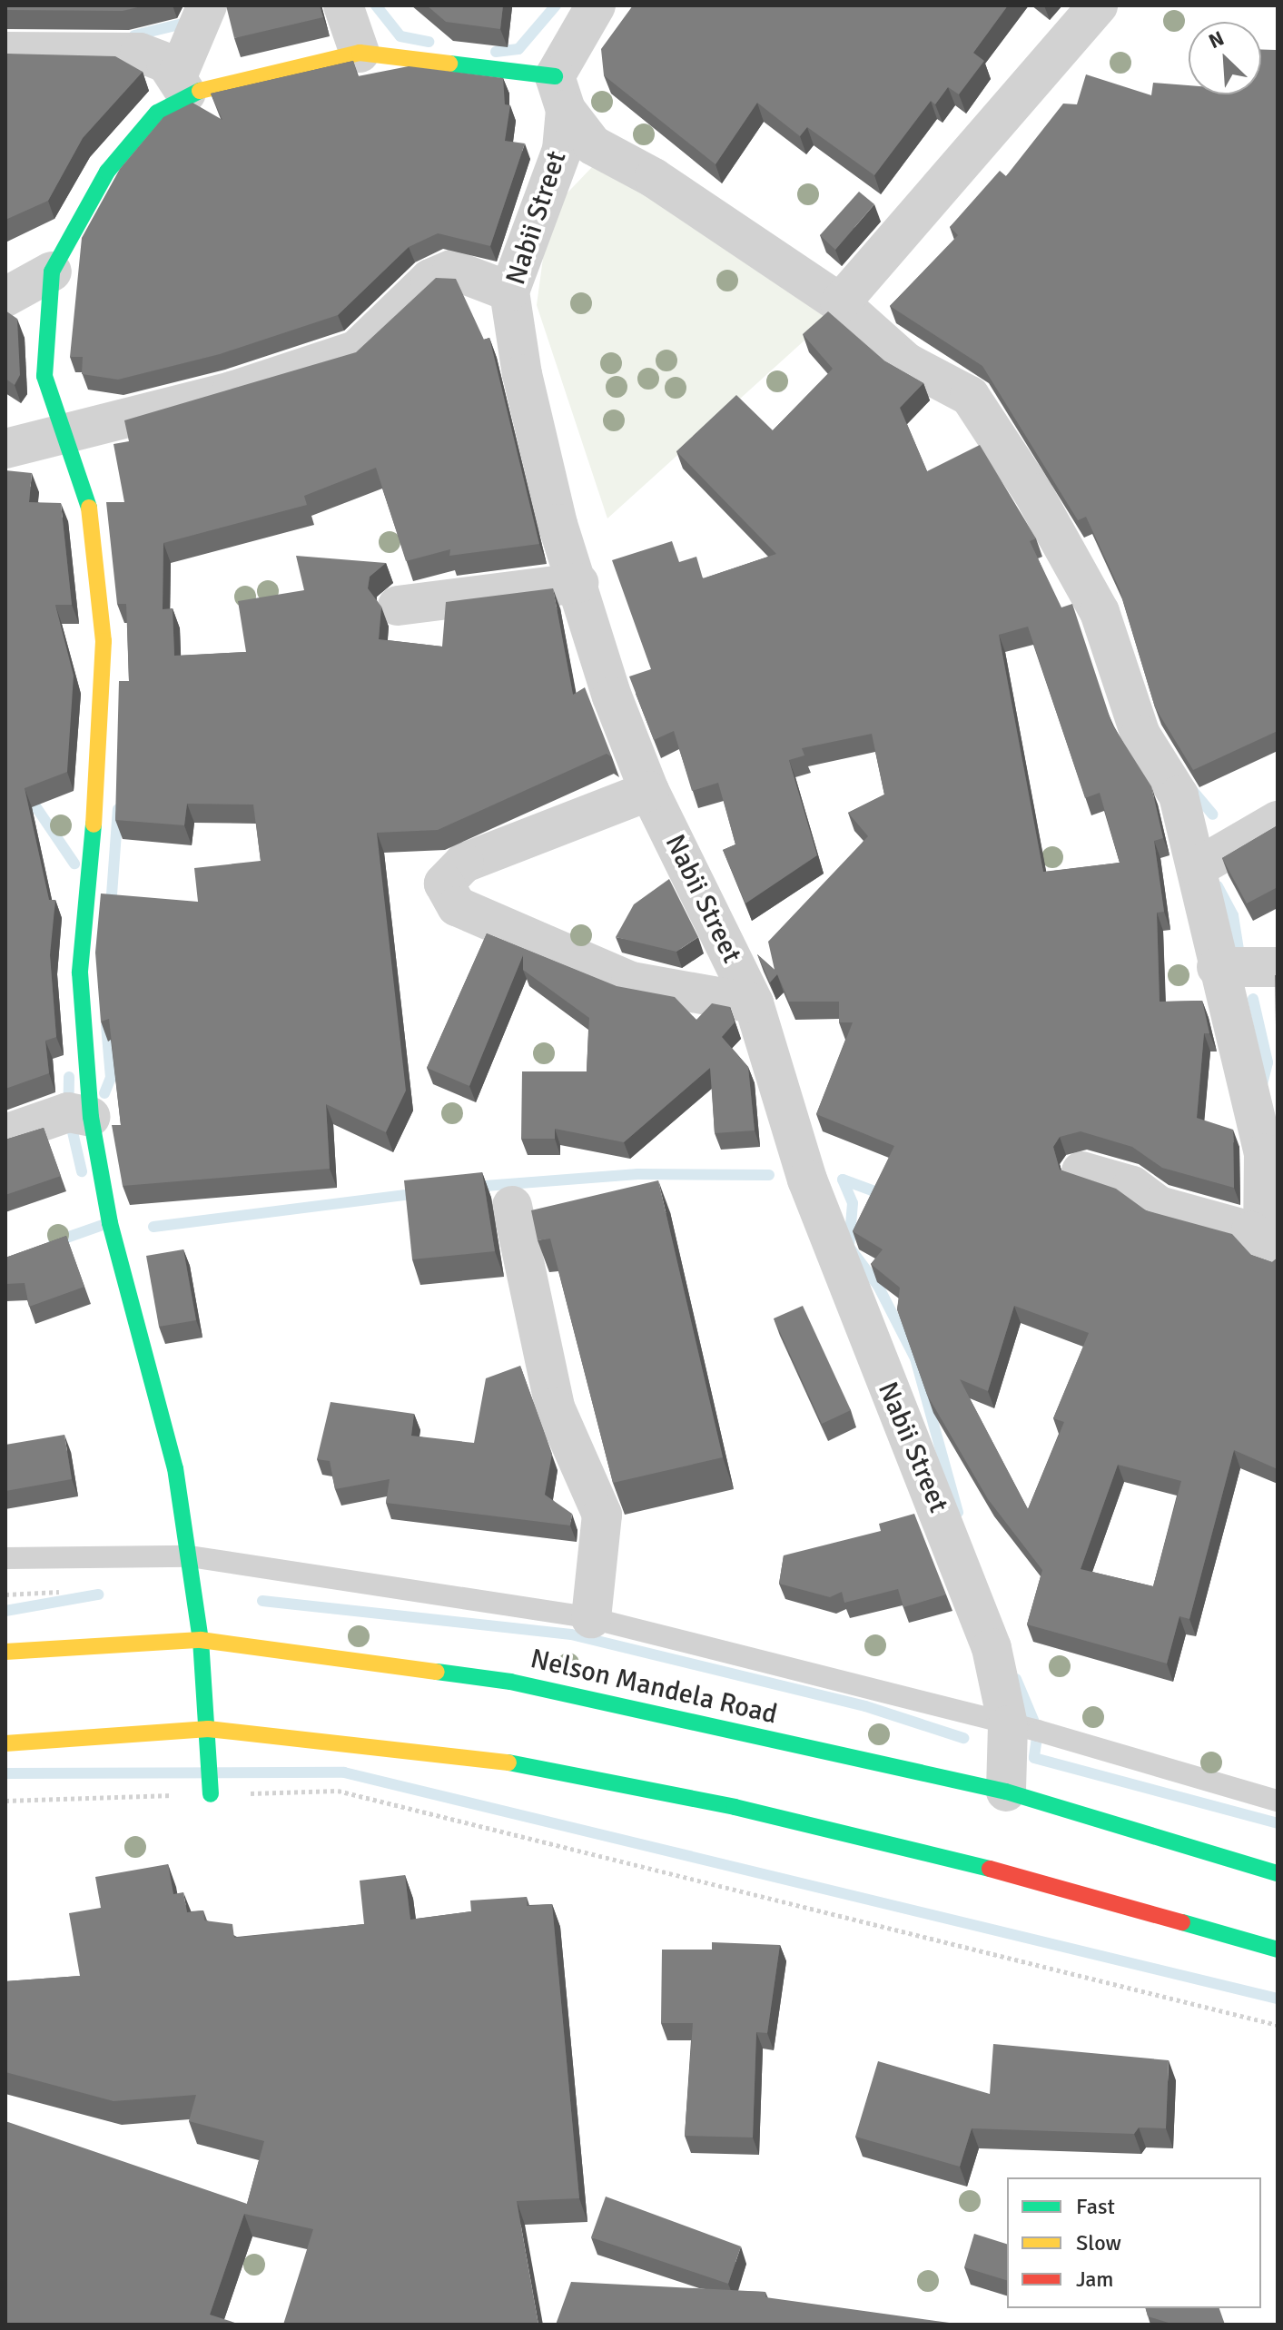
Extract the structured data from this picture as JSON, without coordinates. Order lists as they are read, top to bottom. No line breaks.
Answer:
{"streets":{"main road":["Nelson Mandela Road"],"street":["Nabii Street"]},"crossings":[["Nabii Street","Nelson Mandela Road"]],"legend":["Fast","Slow","Jam"],"north":"top left"}
